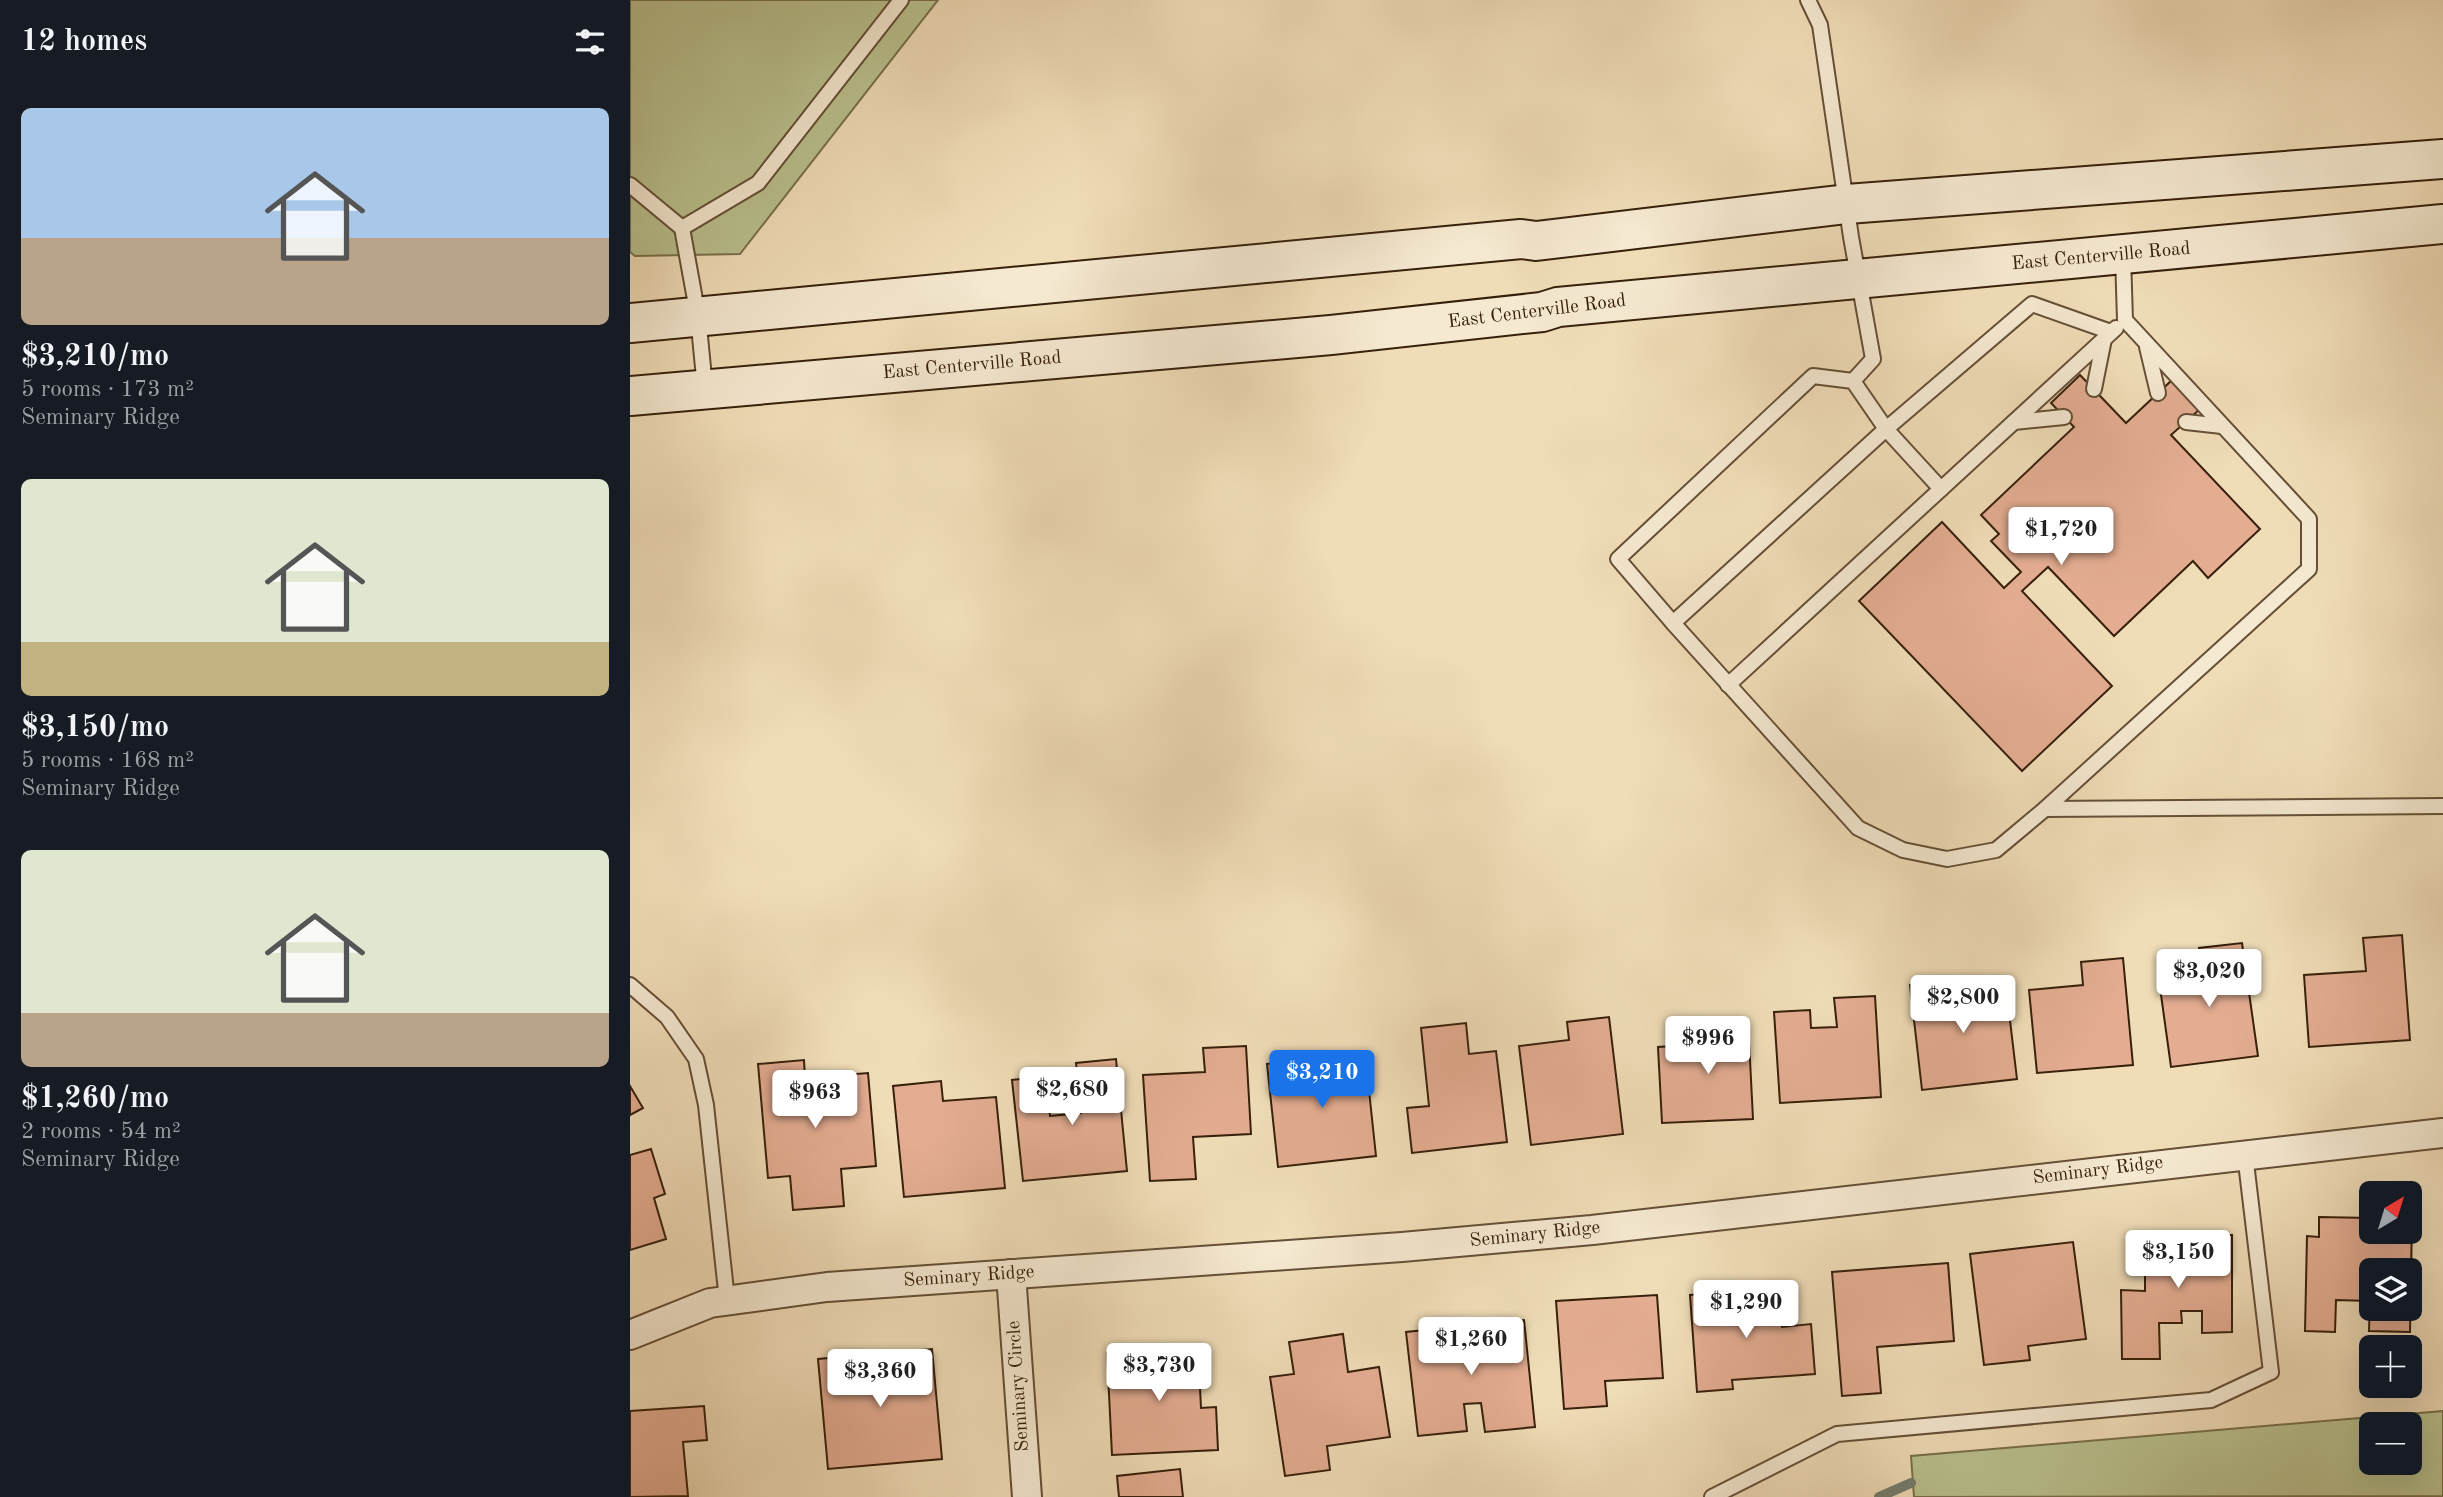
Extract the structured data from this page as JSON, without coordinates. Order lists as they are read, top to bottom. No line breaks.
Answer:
{"streets":{"main road":["East Centerville Road"],"street":["Seminary Ridge","Seminary Circle"]},"crossings":[["Seminary Ridge","Seminary Circle"]],"north":"top right","page":{"heading":"12 homes","list":[{"name":"$3,210/mo","note":"5 rooms · 173 m² · Seminary Ridge"},{"name":"$3,150/mo","note":"5 rooms · 168 m² · Seminary Ridge"},{"name":"$1,260/mo","note":"2 rooms · 54 m² · Seminary Ridge"}],"price":["$1,720","$3,020","$2,800","$996","$3,210","$2,680","$963","$3,150","$1,290","$1,260","$3,730","$3,360"],"map_buttons":["+","−"]}}
